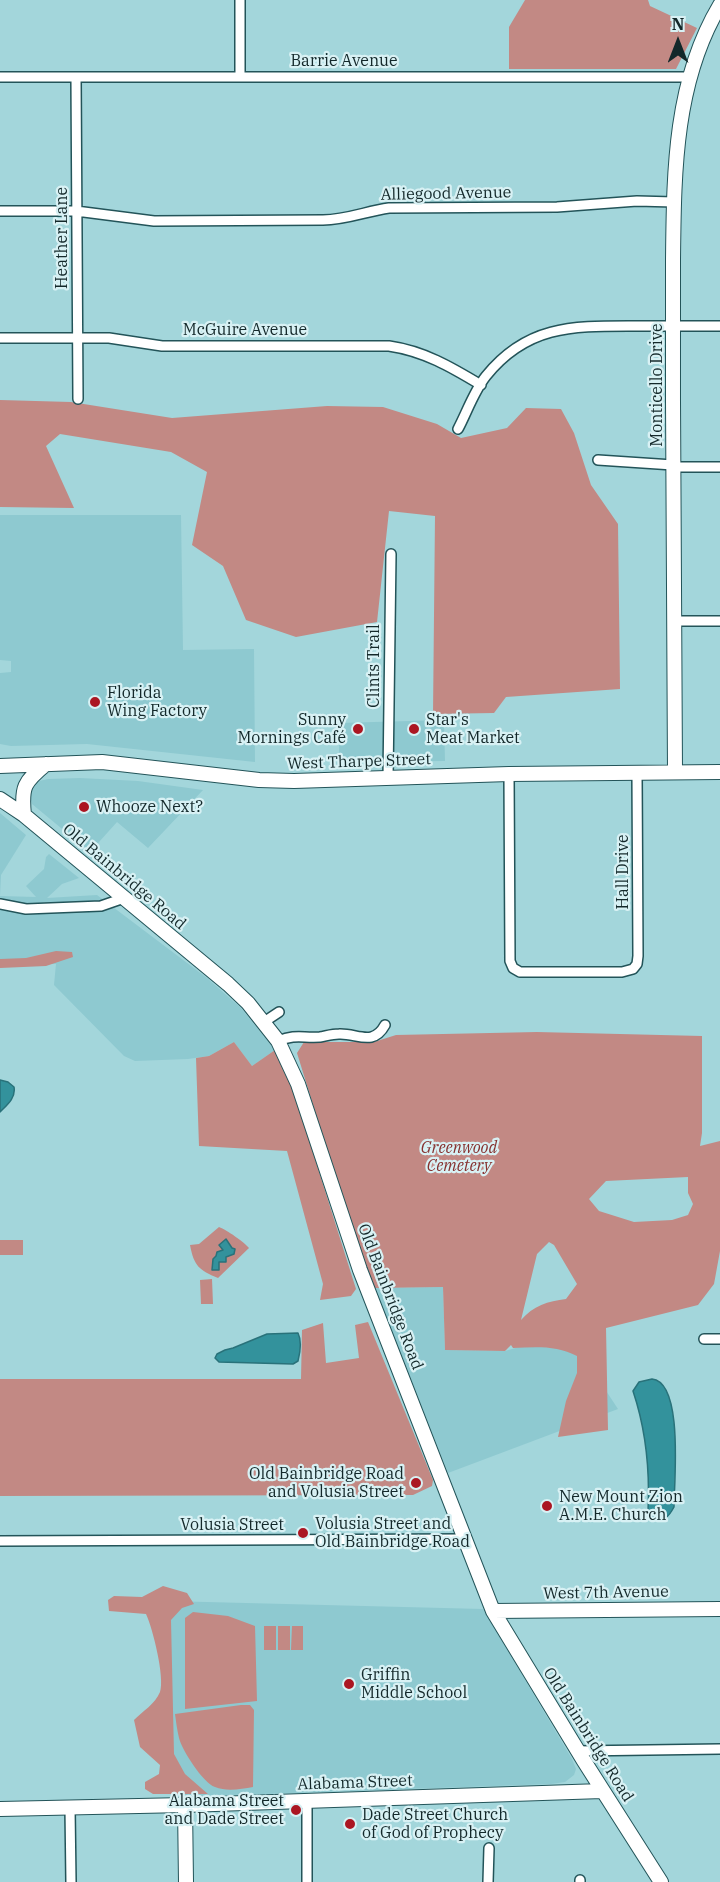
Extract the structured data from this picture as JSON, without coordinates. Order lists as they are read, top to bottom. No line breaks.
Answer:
{"streets":{"main road":["Monticello Drive","West Tharpe Street","Old Bainbridge Road","West 7th Avenue","Alabama Street"],"street":["Barrie Avenue","Alliegood Avenue","Heather Lane","McGuire Avenue","Clints Trail","Hall Drive","Volusia Street"]},"crossings":[["Barrie Avenue","Heather Lane"],["Barrie Avenue","Monticello Drive"],["Alliegood Avenue","Heather Lane"],["Alliegood Avenue","Monticello Drive"],["Heather Lane","McGuire Avenue"],["Monticello Drive","West Tharpe Street"],["Clints Trail","West Tharpe Street"],["West Tharpe Street","Hall Drive"],["Old Bainbridge Road","Volusia Street"],["Old Bainbridge Road","West 7th Avenue"],["Old Bainbridge Road","Alabama Street"]],"parks":["Greenwood Cemetery"],"places":["Florida Wing Factory","Sunny Mornings Café","Star's Meat Market","Whooze Next?","Old Bainbridge Road and Volusia Street","New Mount Zion A.M.E. Church","Volusia Street and Old Bainbridge Road","Griffin Middle School","Alabama Street and Dade Street","Dade Street Church of God of Prophecy"],"north":"top"}
